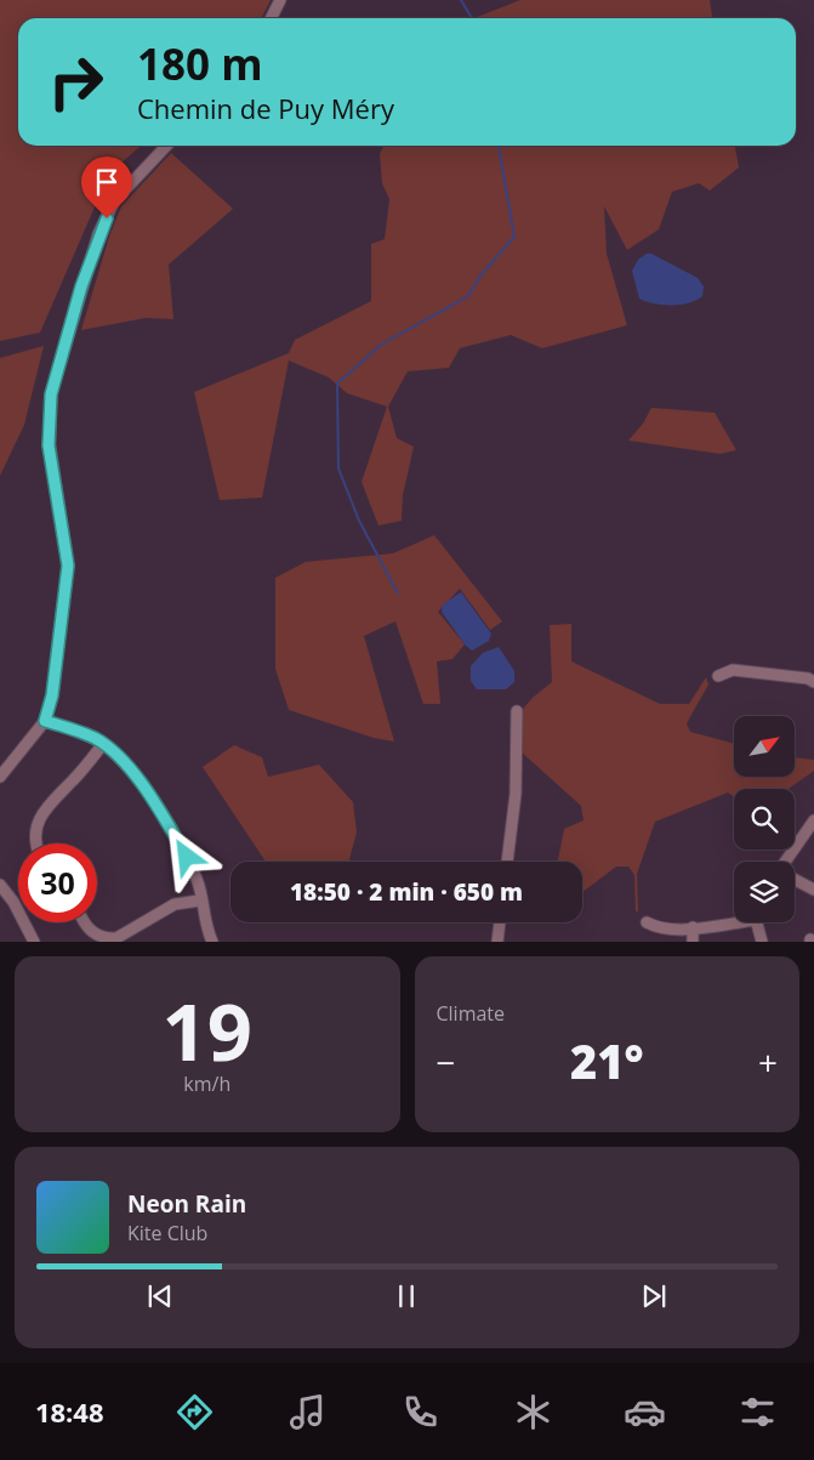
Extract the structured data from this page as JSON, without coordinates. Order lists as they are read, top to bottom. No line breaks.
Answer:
{"north":"top right","page":{"turn":["180 m","Chemin de Puy Méry"],"limit":"30","trip":"18:50 · 2 min · 650 m","tile":[["19","km/h"],"Climate"],"heat":["−","21°","+"],"song":["Neon Rain","Kite Club"],"tabs":"18:48"}}
